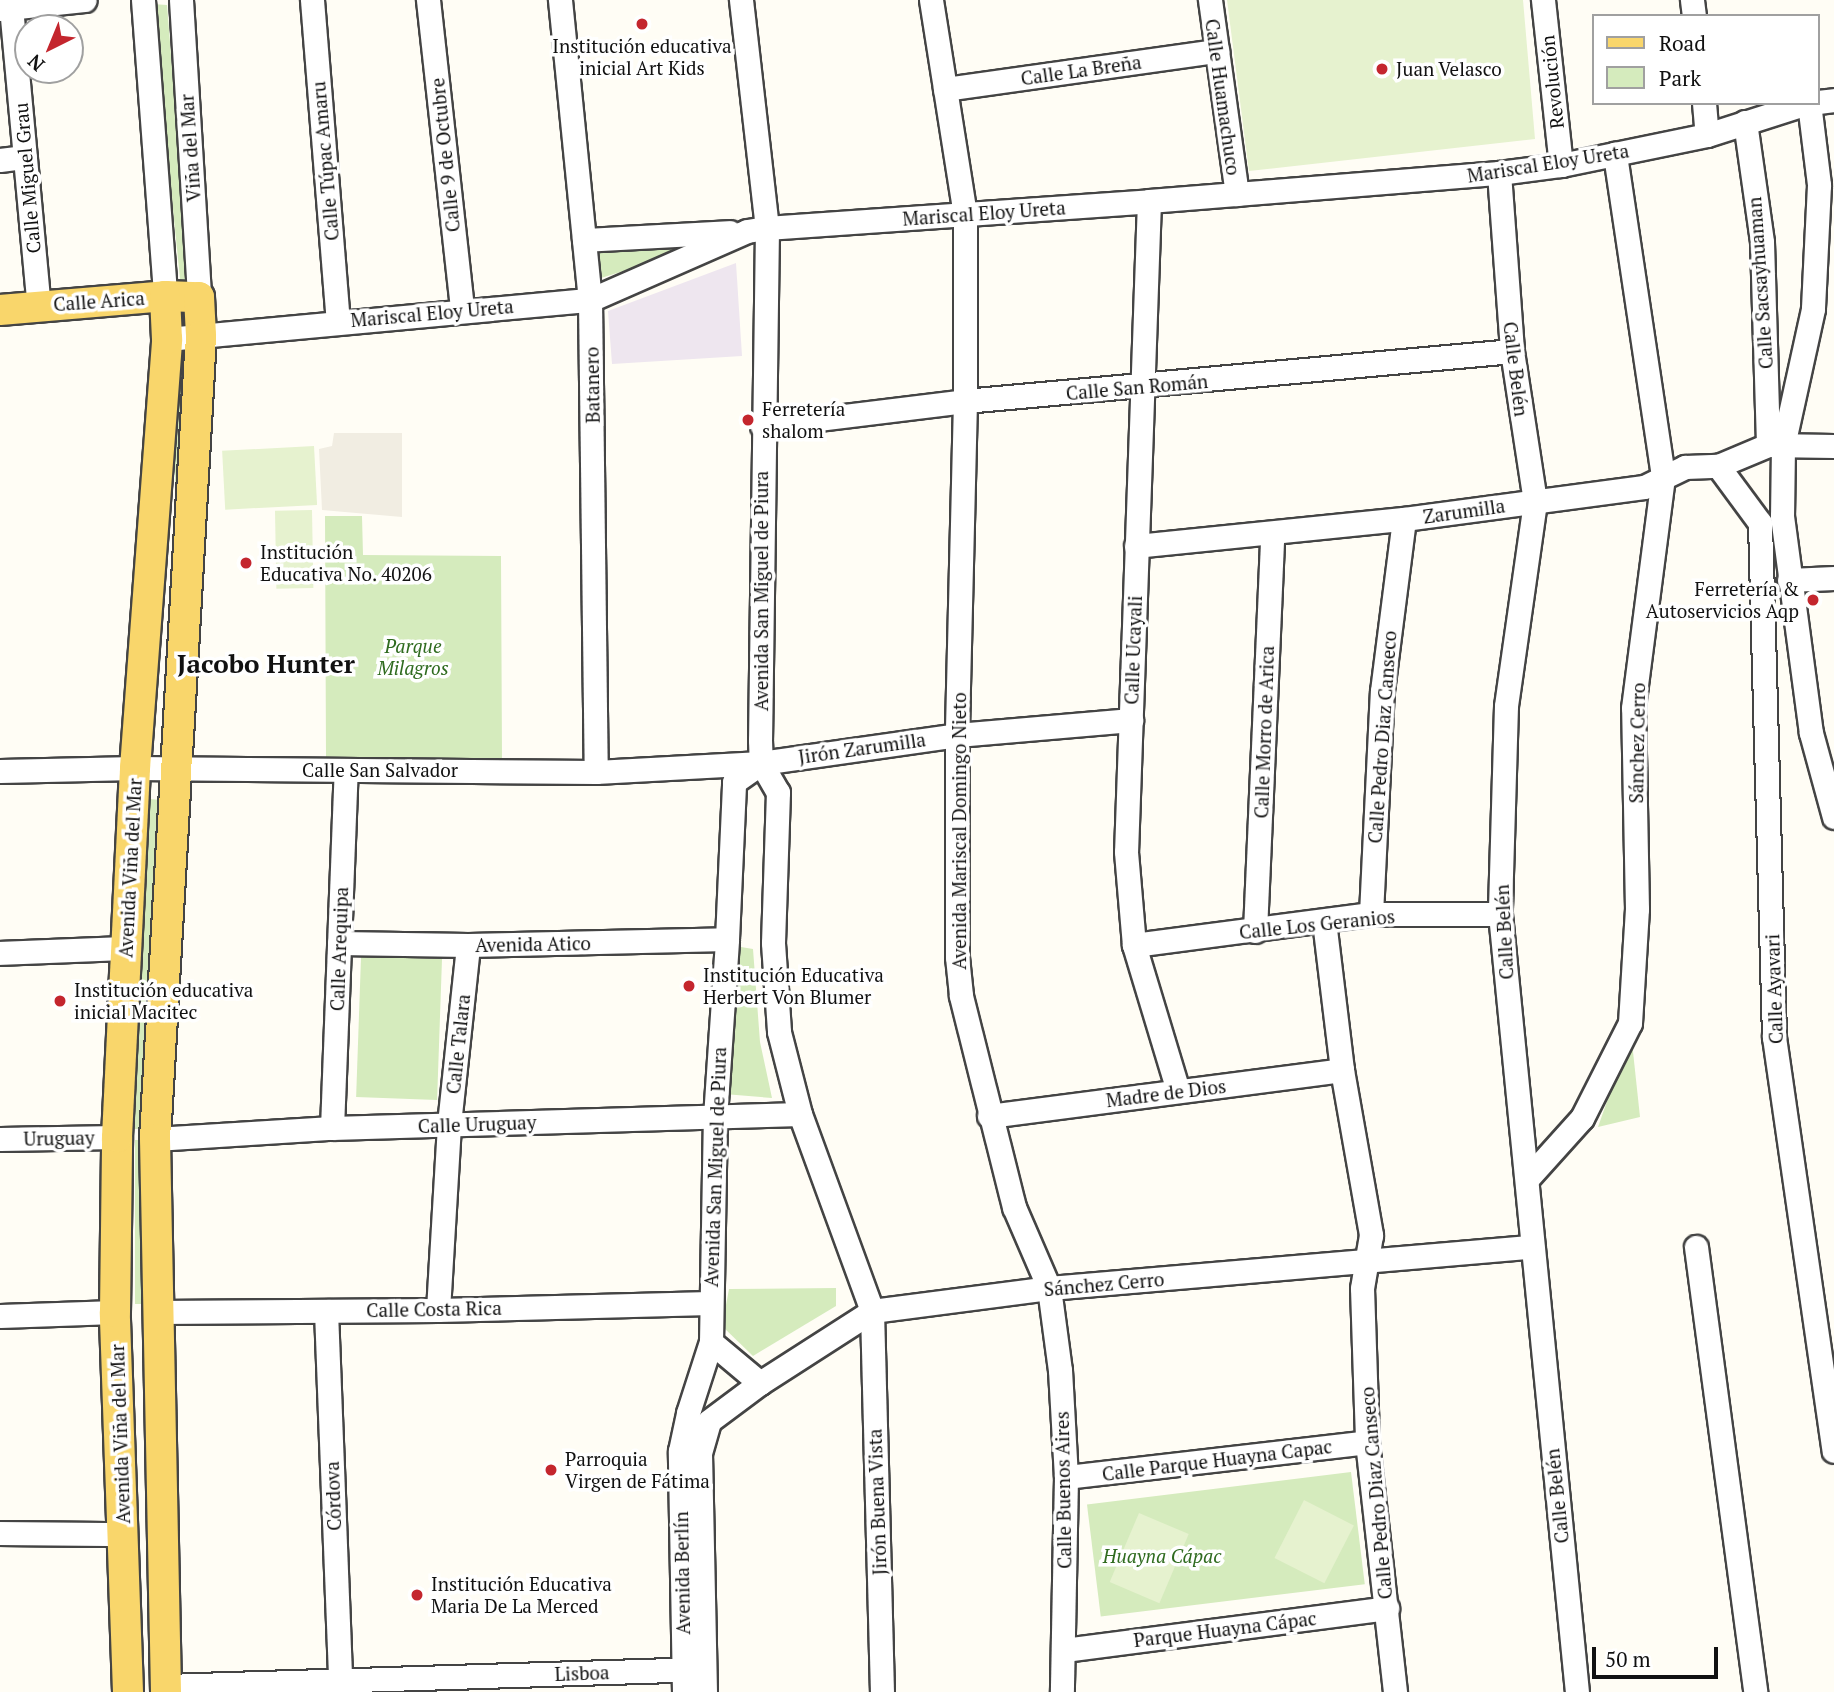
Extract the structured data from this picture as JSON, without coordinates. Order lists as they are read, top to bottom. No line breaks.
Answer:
{"streets":{"main road":["Calle Arica","Avenida Viña del Mar"],"street":["Calle La Breña","Revolución","Calle Huamachuco","Viña del Mar","Calle 9 de Octubre","Calle Túpac Amaru","Mariscal Eloy Ureta","Calle Miguel Grau","Calle Sacsayhuaman","Calle Belén","Batanero","Calle San Román","Zarumilla","Avenida San Miguel de Piura","Calle Ucayali","Calle Morro de Arica","Calle Pedro Diaz Canseco","Sánchez Cerro","Jirón Zarumilla","Calle San Salvador","Avenida Mariscal Domingo Nieto","Calle Los Geranios","Avenida Atico","Calle Arequipa","Calle Ayavari","Calle Talara","Madre de Dios","Calle Uruguay","Uruguay","Calle Costa Rica","Calle Parque Huayna Capac","Calle Buenos Aires","Córdova","Jirón Buena Vista","Avenida Berlín","Parque Huayna Cápac","Lisboa"]},"crossings":[["Calle La Breña","Calle Huamachuco"],["Calle La Breña","Avenida Mariscal Domingo Nieto"],["Revolución","Mariscal Eloy Ureta"],["Calle Huamachuco","Mariscal Eloy Ureta"],["Viña del Mar","Calle Arica"],["Viña del Mar","Avenida Viña del Mar"],["Calle 9 de Octubre","Mariscal Eloy Ureta"],["Calle Túpac Amaru","Mariscal Eloy Ureta"],["Mariscal Eloy Ureta","Calle Sacsayhuaman"],["Mariscal Eloy Ureta","Calle Belén"],["Mariscal Eloy Ureta","Batanero"],["Mariscal Eloy Ureta","Avenida San Miguel de Piura"],["Mariscal Eloy Ureta","Calle Ucayali"],["Mariscal Eloy Ureta","Sánchez Cerro"],["Mariscal Eloy Ureta","Avenida Mariscal Domingo Nieto"],["Mariscal Eloy Ureta","Avenida Viña del Mar"],["Calle Miguel Grau","Calle Arica"],["Calle Sacsayhuaman","Zarumilla"],["Calle Arica","Avenida Viña del Mar"],["Calle Belén","Calle San Román"],["Calle Belén","Zarumilla"],["Calle Belén","Sánchez Cerro"],["Calle Belén","Calle Los Geranios"],["Batanero","Calle San Salvador"],["Calle San Román","Avenida San Miguel de Piura"],["Calle San Román","Calle Ucayali"],["Calle San Román","Avenida Mariscal Domingo Nieto"],["Zarumilla","Calle Ucayali"],["Zarumilla","Calle Morro de Arica"],["Zarumilla","Calle Pedro Diaz Canseco"],["Zarumilla","Sánchez Cerro"],["Avenida San Miguel de Piura","Sánchez Cerro"],["Avenida San Miguel de Piura","Jirón Zarumilla"],["Avenida San Miguel de Piura","Calle San Salvador"],["Avenida San Miguel de Piura","Avenida Atico"],["Avenida San Miguel de Piura","Calle Uruguay"],["Avenida San Miguel de Piura","Calle Costa Rica"],["Avenida San Miguel de Piura","Jirón Buena Vista"],["Avenida San Miguel de Piura","Avenida Berlín"],["Calle Ucayali","Jirón Zarumilla"],["Calle Ucayali","Calle Los Geranios"],["Calle Ucayali","Madre de Dios"],["Calle Morro de Arica","Calle Los Geranios"],["Calle Pedro Diaz Canseco","Sánchez Cerro"],["Calle Pedro Diaz Canseco","Calle Los Geranios"],["Calle Pedro Diaz Canseco","Madre de Dios"],["Calle Pedro Diaz Canseco","Calle Parque Huayna Capac"],["Calle Pedro Diaz Canseco","Parque Huayna Cápac"],["Sánchez Cerro","Avenida Mariscal Domingo Nieto"],["Sánchez Cerro","Calle Buenos Aires"],["Sánchez Cerro","Jirón Buena Vista"],["Sánchez Cerro","Avenida Berlín"],["Jirón Zarumilla","Calle San Salvador"],["Jirón Zarumilla","Avenida Mariscal Domingo Nieto"],["Calle San Salvador","Avenida Viña del Mar"],["Calle San Salvador","Calle Arequipa"],["Avenida Mariscal Domingo Nieto","Madre de Dios"],["Avenida Mariscal Domingo Nieto","Calle Buenos Aires"],["Avenida Viña del Mar","Calle Uruguay"],["Avenida Viña del Mar","Uruguay"],["Avenida Viña del Mar","Calle Costa Rica"],["Avenida Viña del Mar","Lisboa"],["Avenida Atico","Calle Arequipa"],["Avenida Atico","Calle Talara"],["Calle Arequipa","Calle Uruguay"],["Calle Talara","Calle Uruguay"],["Calle Talara","Calle Costa Rica"],["Calle Costa Rica","Córdova"],["Calle Parque Huayna Capac","Calle Buenos Aires"],["Calle Buenos Aires","Parque Huayna Cápac"],["Córdova","Lisboa"],["Avenida Berlín","Lisboa"]],"districts":["Jacobo Hunter"],"parks":["Parque Milagros","Huayna Cápac"],"places":["Institución educativa inicial Art Kids","Juan Velasco","Ferretería shalom","Institución Educativa No. 40206","Ferretería & Autoservicios Aqp","Institución Educativa Herbert Von Blumer","Institución educativa inicial Macitec","Parroquia Virgen de Fátima","Institución Educativa Maria De La Merced"],"legend":["Road","Park"],"scale_bar":"50 m","north":"bottom left"}
